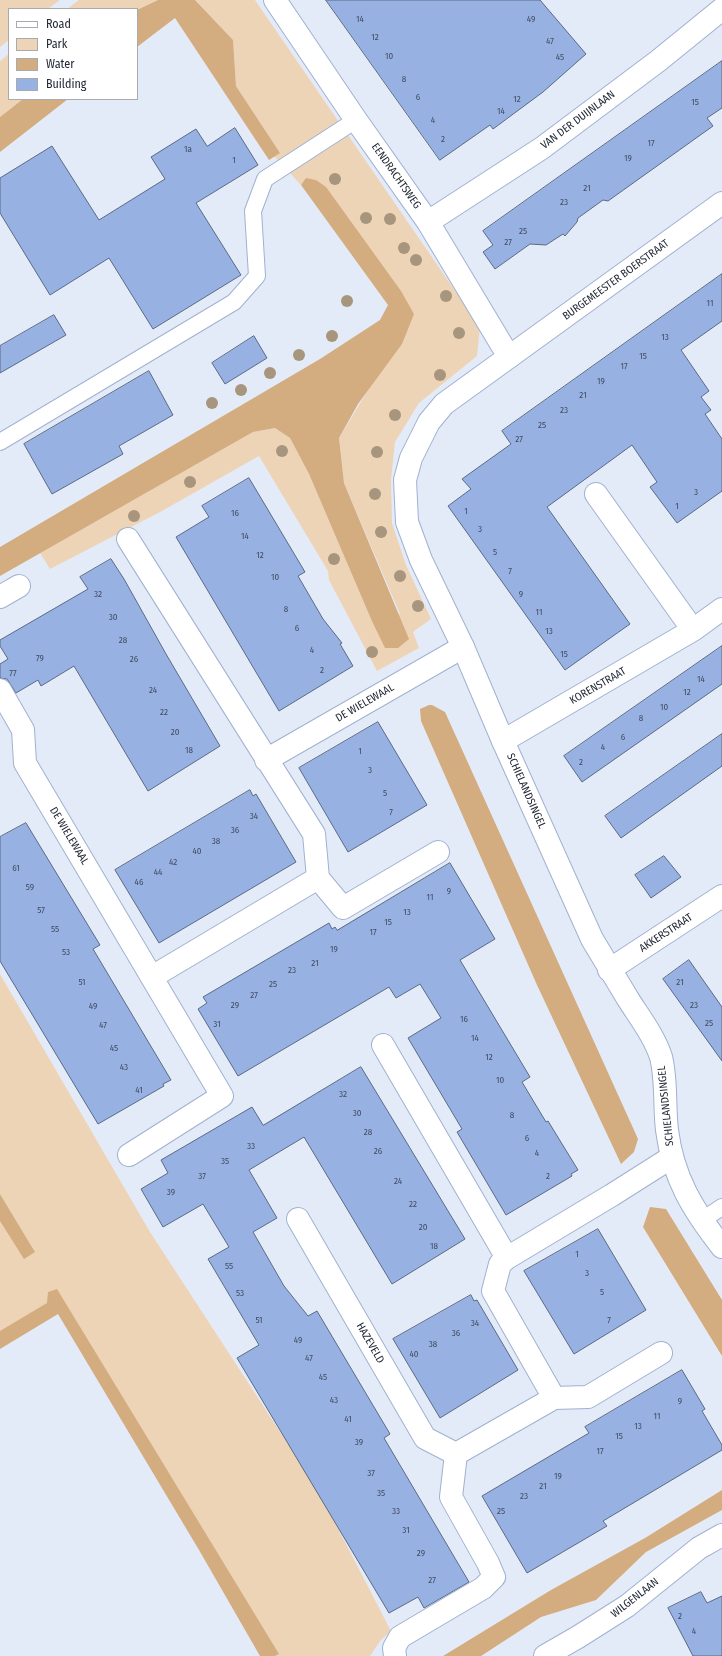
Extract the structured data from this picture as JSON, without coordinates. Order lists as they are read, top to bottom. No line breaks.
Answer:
{"streets":{"street":["VAN DER DUIJNLAAN","EENDRACHTSWEG","BURGEMEESTER BOERSTRAAT","KORENSTRAAT","DE WIELEWAAL","SCHIELANDSINGEL","AKKERSTRAAT","HAZEVELD","WILGENLAAN"]},"crossings":[["VAN DER DUIJNLAAN","EENDRACHTSWEG"],["EENDRACHTSWEG","BURGEMEESTER BOERSTRAAT"],["EENDRACHTSWEG","SCHIELANDSINGEL"],["BURGEMEESTER BOERSTRAAT","SCHIELANDSINGEL"],["KORENSTRAAT","SCHIELANDSINGEL"],["DE WIELEWAAL","SCHIELANDSINGEL"],["SCHIELANDSINGEL","AKKERSTRAAT"]],"house_numbers":["14","49","12","47","10","45","8","6","12","15","14","4","2","17","1a","19","1","21","23","25","27","11","13","15","17","19","21","23","25","27","3","1","1","16","3","14","5","12","7","10","32","9","8","11","30","6","13","28","4","15","79","26","2","77","14","24","12","10","22","8","20","6","4","18","1","2","3","5","7","34","36","38","40","42","61","44","46","59","9","11","57","13","15","55","17","19","53","21","23","51","21","25","27","29","23","49","16","25","31","47","14","45","12","43","10","41","32","30","8","28","6","33","26","4","35","37","2","24","39","22","20","18","1","55","3","5","53","51","7","34","36","49","38","40","47","45","43","9","11","41","13","15","39","17","37","19","21","35","23","33","25","31","29","27","2","4"],"legend":["Road","Park","Water","Building"]}
